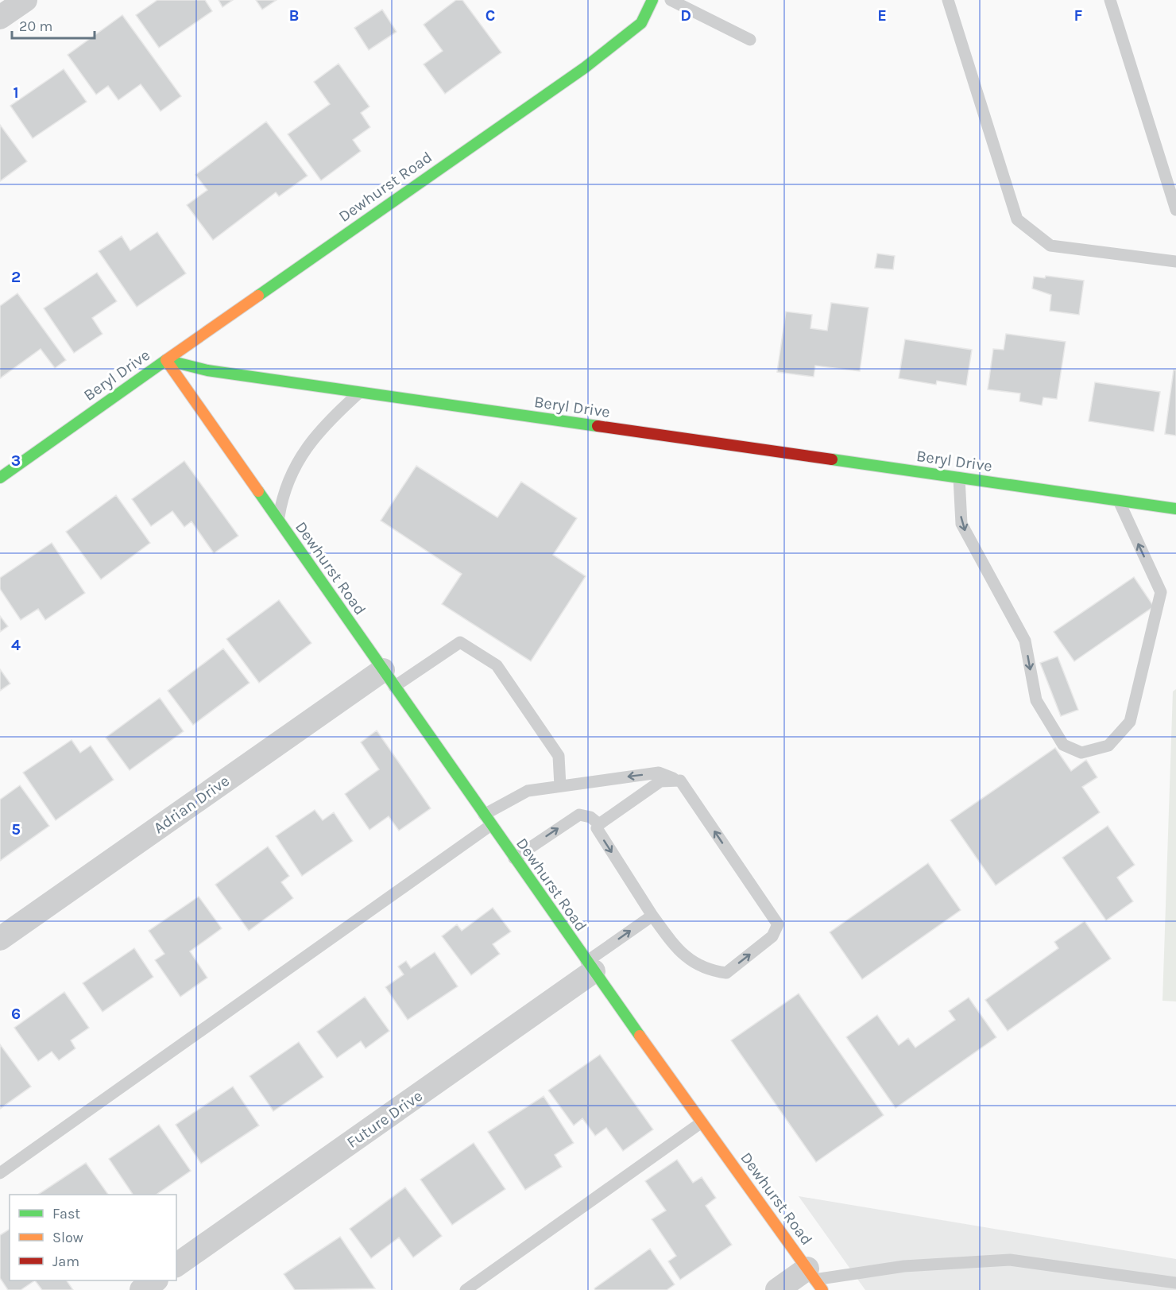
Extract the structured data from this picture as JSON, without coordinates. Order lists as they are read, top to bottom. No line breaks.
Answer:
{"streets":{"street":["Dewhurst Road","Beryl Drive","Adrian Drive","Future Drive"]},"crossings":[["Dewhurst Road","Beryl Drive"],["Dewhurst Road","Adrian Drive"],["Dewhurst Road","Future Drive"]],"legend":["Fast","Slow","Jam"],"scale_bar":"20 m","grid":{"columns":["B","C","D","E","F"],"rows":["1","2","3","4","5","6"]}}
